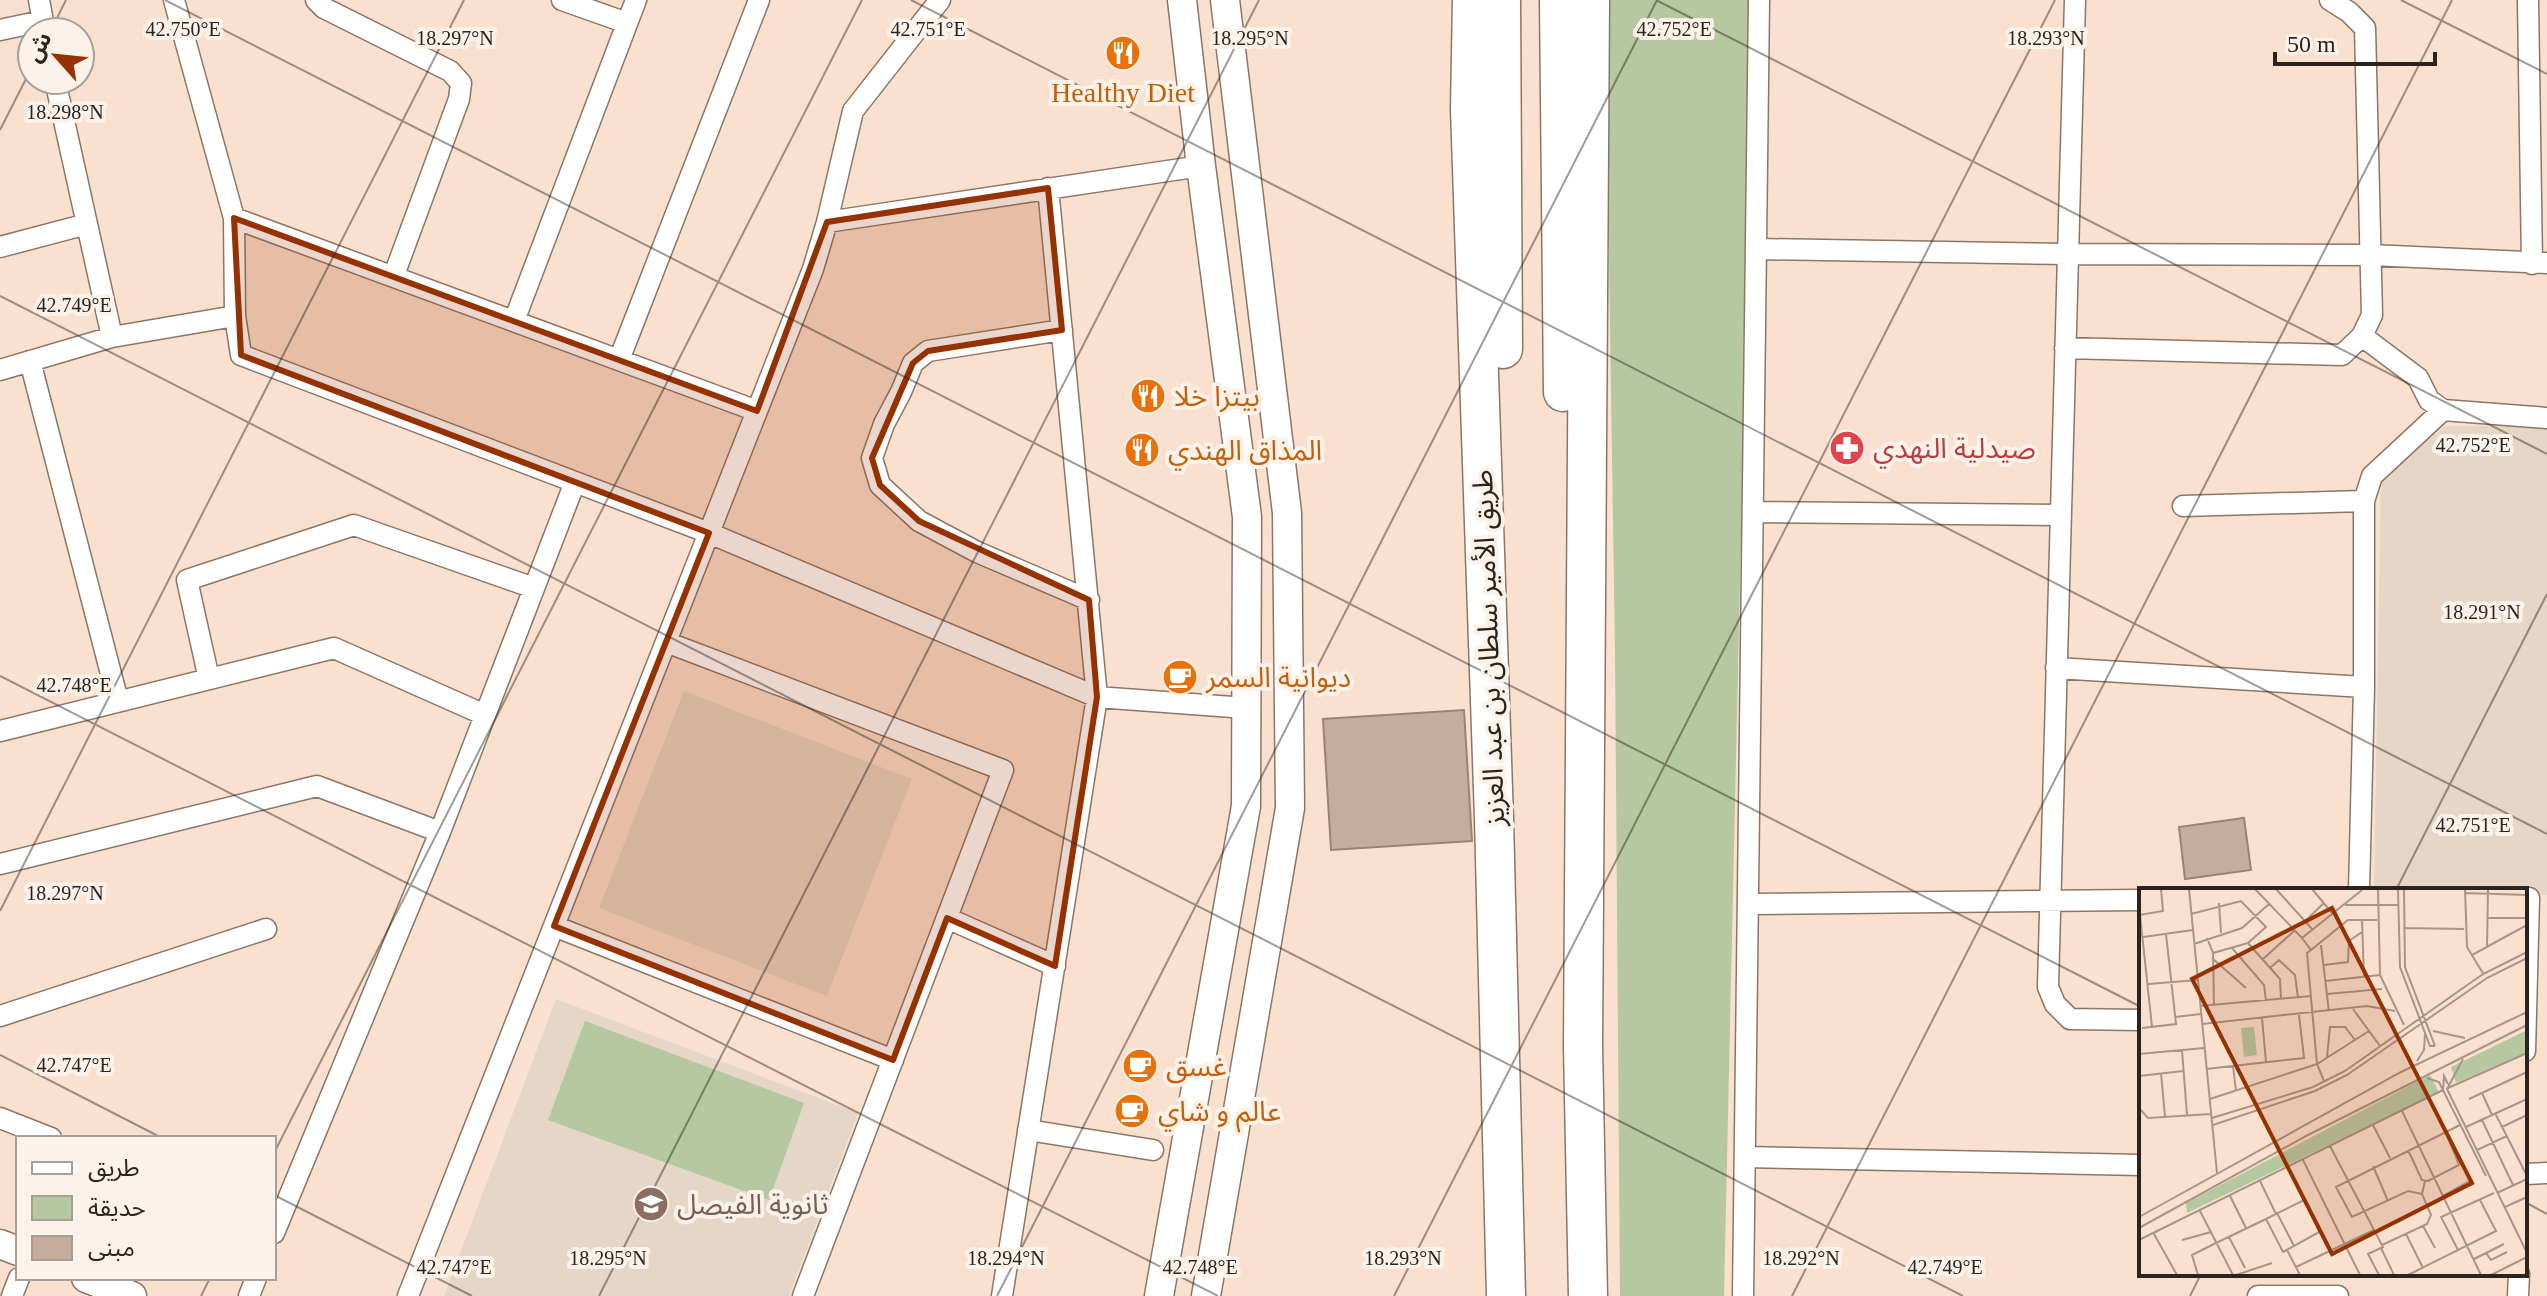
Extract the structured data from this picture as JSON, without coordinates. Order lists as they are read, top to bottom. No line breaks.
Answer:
{"streets":{"highway":["طريق الأمير سلطان بن عبد العزيز"]},"places":{"restaurant":["Healthy Diet","بيتزا خلا","المذاق الهندي"],"pharmacy":["صيدلية النهدي"],"cafe":["ديوانية السمر","غسق","عالم و شاي"],"school or university":["ثانوية الفيصل"]},"legend":["طريق","حديقة","مبنى"],"scale_bar":"50 m","north":"top left","coordinates":["42.752°E","42.750°E","42.751°E","18.297°N","18.295°N","18.293°N","18.298°N","42.749°E","18.291°N","42.748°E","42.747°E","18.294°N","18.292°N"]}
